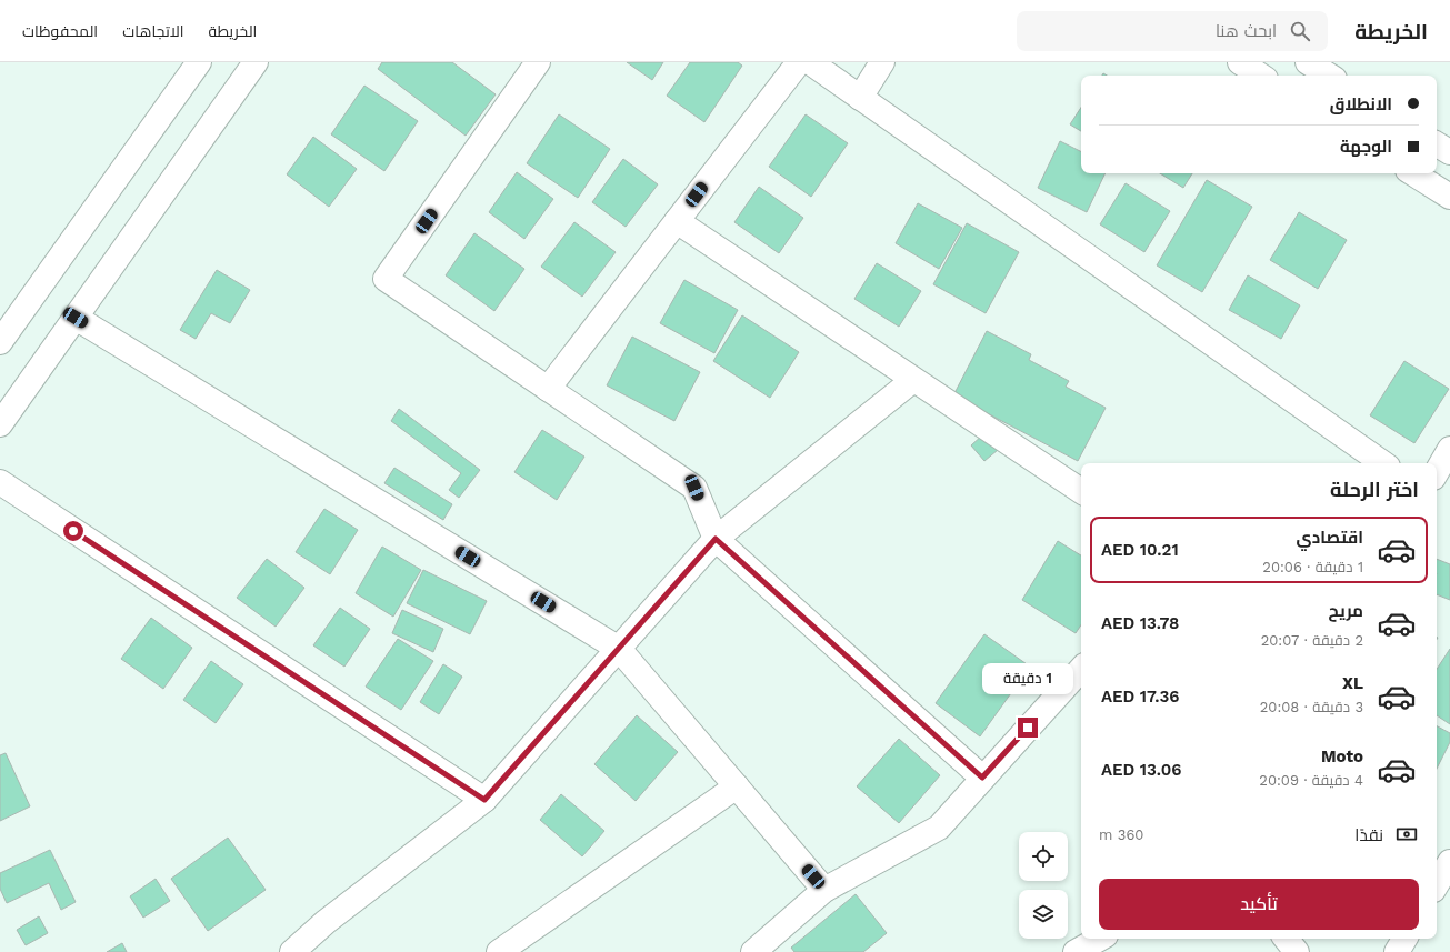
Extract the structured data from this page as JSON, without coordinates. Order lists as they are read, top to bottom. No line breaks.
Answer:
{"page":{"header":"الخريطة","search":"ابحث هنا","nav":["الخريطة","الاتجاهات","المحفوظات"],"banner":["الانطلاق","الوجهة"],"heading":"اختر الرحلة","list":[{"name":"اقتصادي","note":"1 دقيقة · 20:06","value":"AED 10.21"},{"name":"مريح","note":"2 دقيقة · 20:07","value":"AED 13.78"},{"name":"XL","note":"3 دقيقة · 20:08","value":"AED 17.36"},{"name":"Moto","note":"4 دقيقة · 20:09","value":"AED 13.06"}],"bubble":"1 دقيقة","pay":["نقدًا","360 m"],"buttons":"تأكيد"}}
